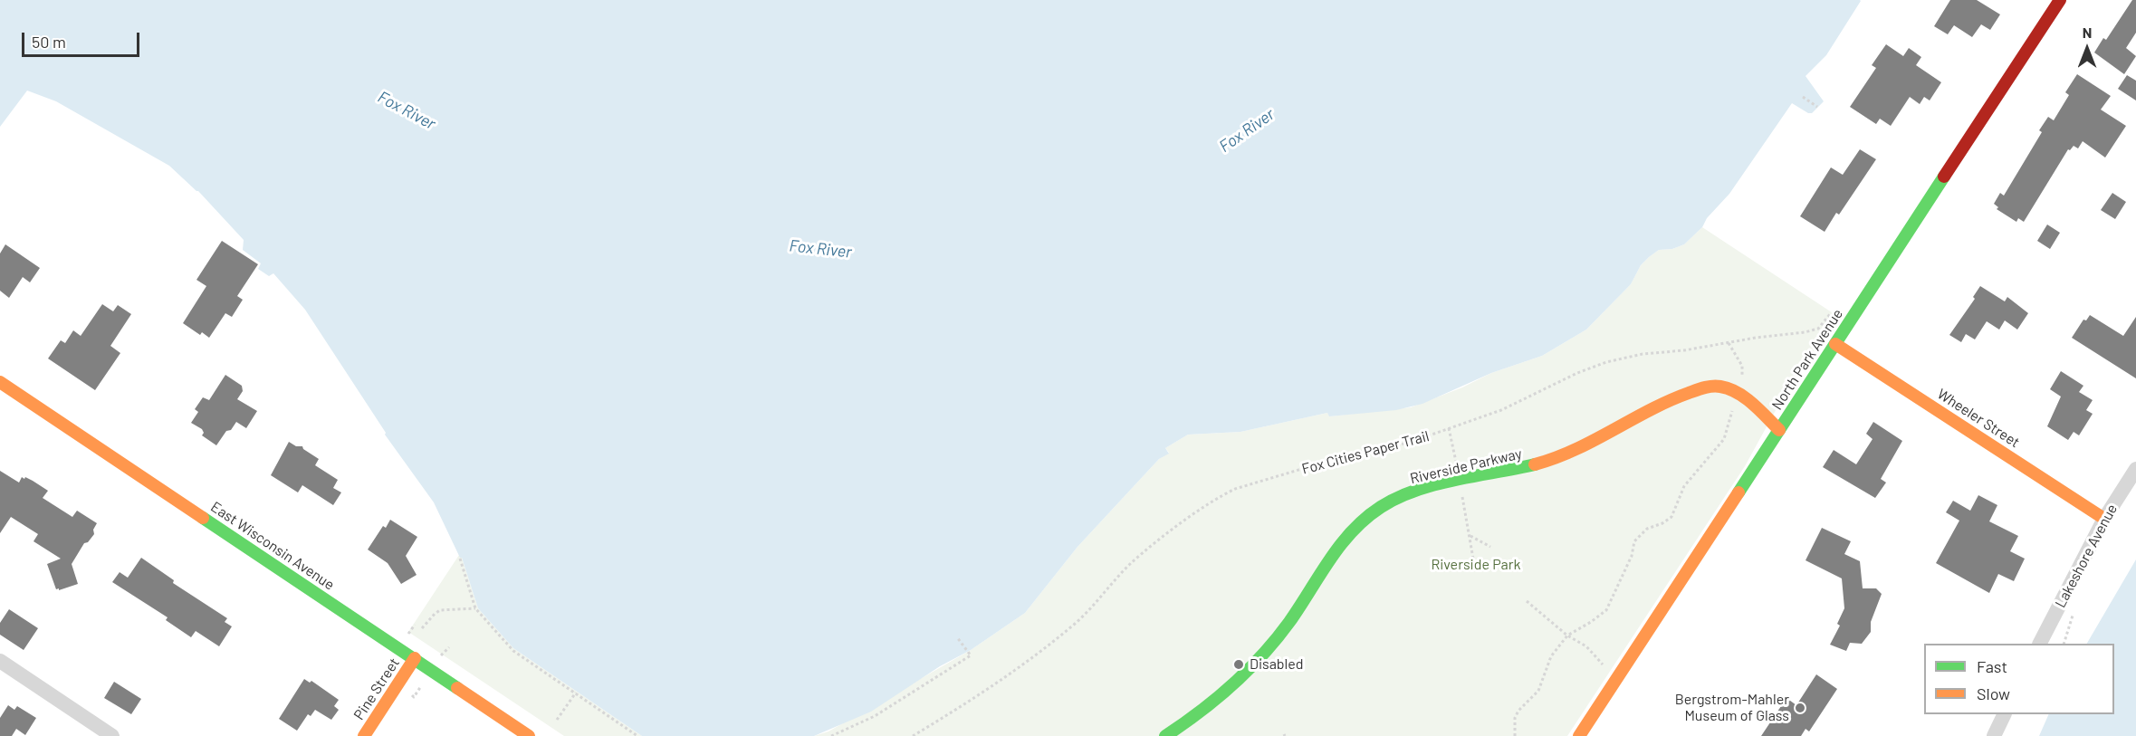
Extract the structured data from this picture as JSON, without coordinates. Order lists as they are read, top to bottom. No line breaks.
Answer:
{"streets":{"street":["North Park Avenue","Wheeler Street","Riverside Parkway","East Wisconsin Avenue","Lakeshore Avenue","Pine Street"],"path":["Fox Cities Paper Trail"]},"crossings":[["North Park Avenue","Wheeler Street"],["North Park Avenue","Fox Cities Paper Trail"],["North Park Avenue","Riverside Parkway"],["Wheeler Street","Lakeshore Avenue"],["East Wisconsin Avenue","Pine Street"]],"water":["Fox River"],"parks":["Riverside Park"],"places":["Disabled","Bergstrom-Mahler Museum of Glass"],"legend":["Fast","Slow"],"scale_bar":"50 m","north":"top"}
